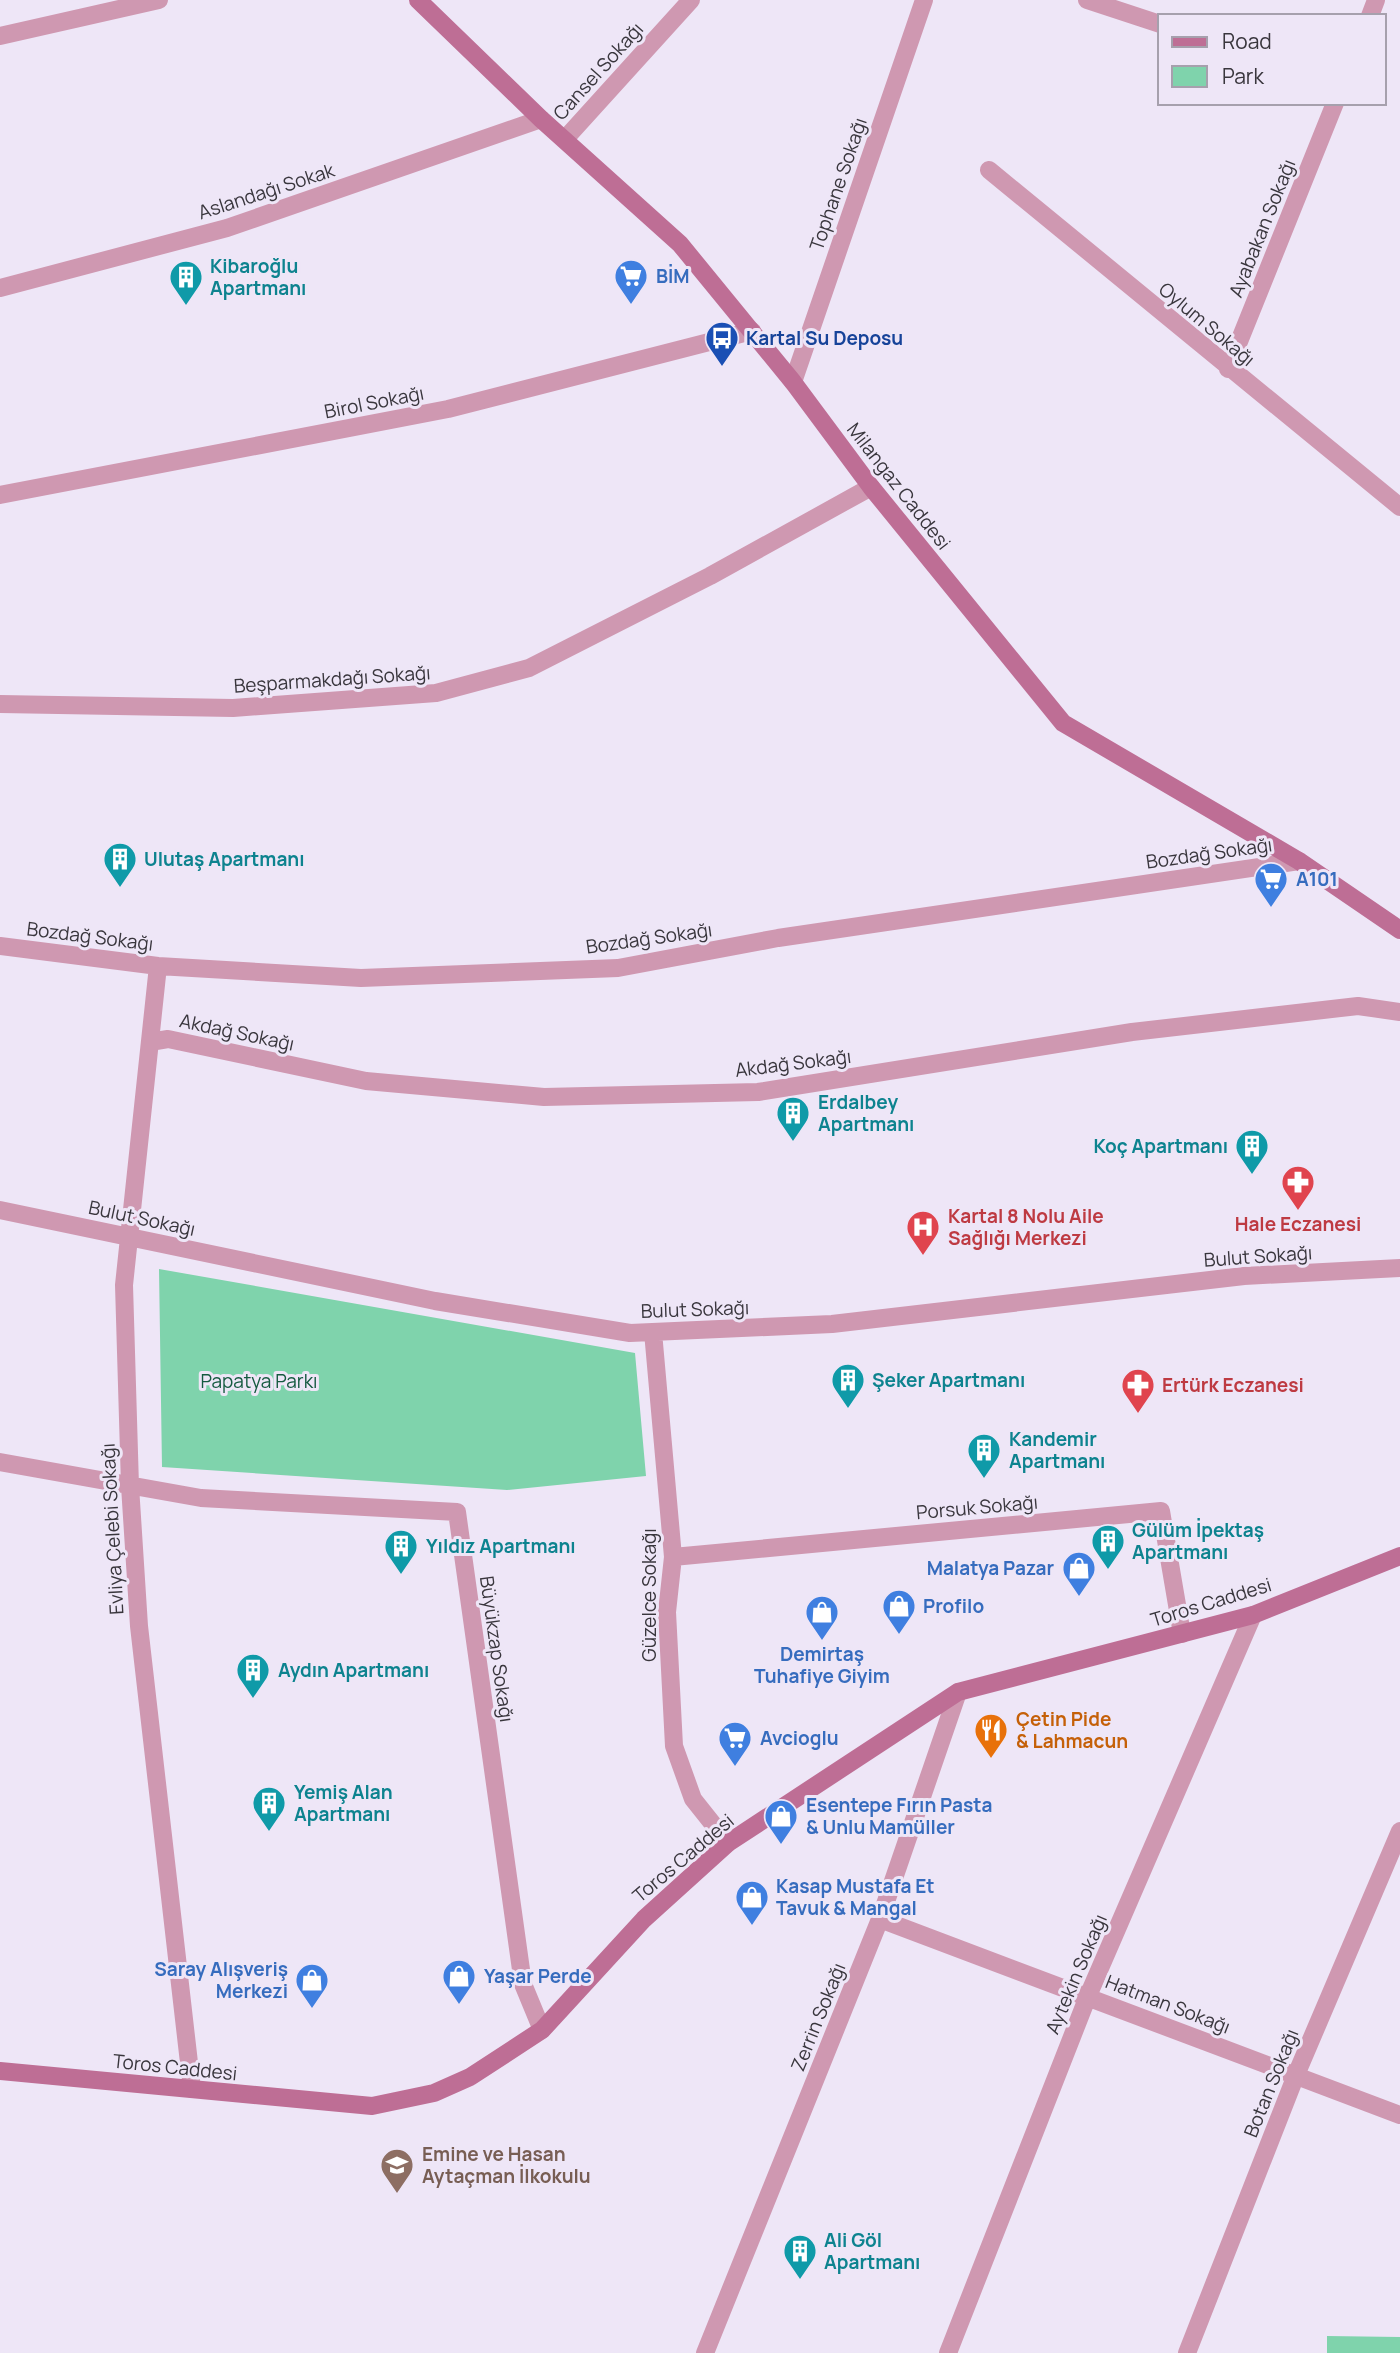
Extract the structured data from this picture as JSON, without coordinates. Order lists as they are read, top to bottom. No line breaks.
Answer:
{"streets":{"street":["Cansel Sokağı","Tophane Sokağı","Aslandağı Sokak","Ayabakan Sokağı","Oylum Sokağı","Birol Sokağı","Milangaz Caddesi","Beşparmakdağı Sokağı","Bozdağ Sokağı","Akdağ Sokağı","Bulut Sokağı","Porsuk Sokağı","Evliya Çelebi Sokağı","Güzelce Sokağı","Toros Caddesi","Büyükzap Sokağı","Aytekin Sokağı","Hatman Sokağı","Zerrin Sokağı","Botan Sokağı"]},"crossings":[["Cansel Sokağı","Milangaz Caddesi"],["Tophane Sokağı","Milangaz Caddesi"],["Aslandağı Sokak","Milangaz Caddesi"],["Ayabakan Sokağı","Oylum Sokağı"],["Birol Sokağı","Milangaz Caddesi"],["Milangaz Caddesi","Beşparmakdağı Sokağı"],["Milangaz Caddesi","Bozdağ Sokağı"],["Bozdağ Sokağı","Evliya Çelebi Sokağı"],["Akdağ Sokağı","Evliya Çelebi Sokağı"],["Bulut Sokağı","Evliya Çelebi Sokağı"],["Bulut Sokağı","Güzelce Sokağı"],["Porsuk Sokağı","Güzelce Sokağı"],["Porsuk Sokağı","Toros Caddesi"],["Evliya Çelebi Sokağı","Toros Caddesi"],["Evliya Çelebi Sokağı","Büyükzap Sokağı"],["Güzelce Sokağı","Toros Caddesi"],["Toros Caddesi","Büyükzap Sokağı"],["Toros Caddesi","Aytekin Sokağı"],["Toros Caddesi","Zerrin Sokağı"],["Aytekin Sokağı","Hatman Sokağı"],["Hatman Sokağı","Zerrin Sokağı"],["Hatman Sokağı","Botan Sokağı"]],"parks":["Papatya Parkı"],"places":{"supermarket":["BİM","A101","Avcioglu"],"building":["Kibaroğlu Apartmanı","Ulutaş Apartmanı","Erdalbey Apartmanı","Koç Apartmanı","Şeker Apartmanı","Kandemir Apartmanı","Gülüm İpektaş Apartmanı","Yıldız Apartmanı","Aydın Apartmanı","Yemiş Alan Apartmanı","Ali Göl Apartmanı"],"bus stop":["Kartal Su Deposu"],"pharmacy":["Hale Eczanesi","Ertürk Eczanesi"],"hospital":["Kartal 8 Nolu Aile Sağlığı Merkezi"],"shop":["Malatya Pazar","Profilo","Demirtaş Tuhafiye Giyim","Esentepe Fırın Pasta & Unlu Mamüller","Kasap Mustafa Et Tavuk & Mangal","Yaşar Perde","Saray Alışveriş Merkezi"],"restaurant":["Çetin Pide & Lahmacun"],"school or university":["Emine ve Hasan Aytaçman İlkokulu"]},"legend":["Road","Park"]}
